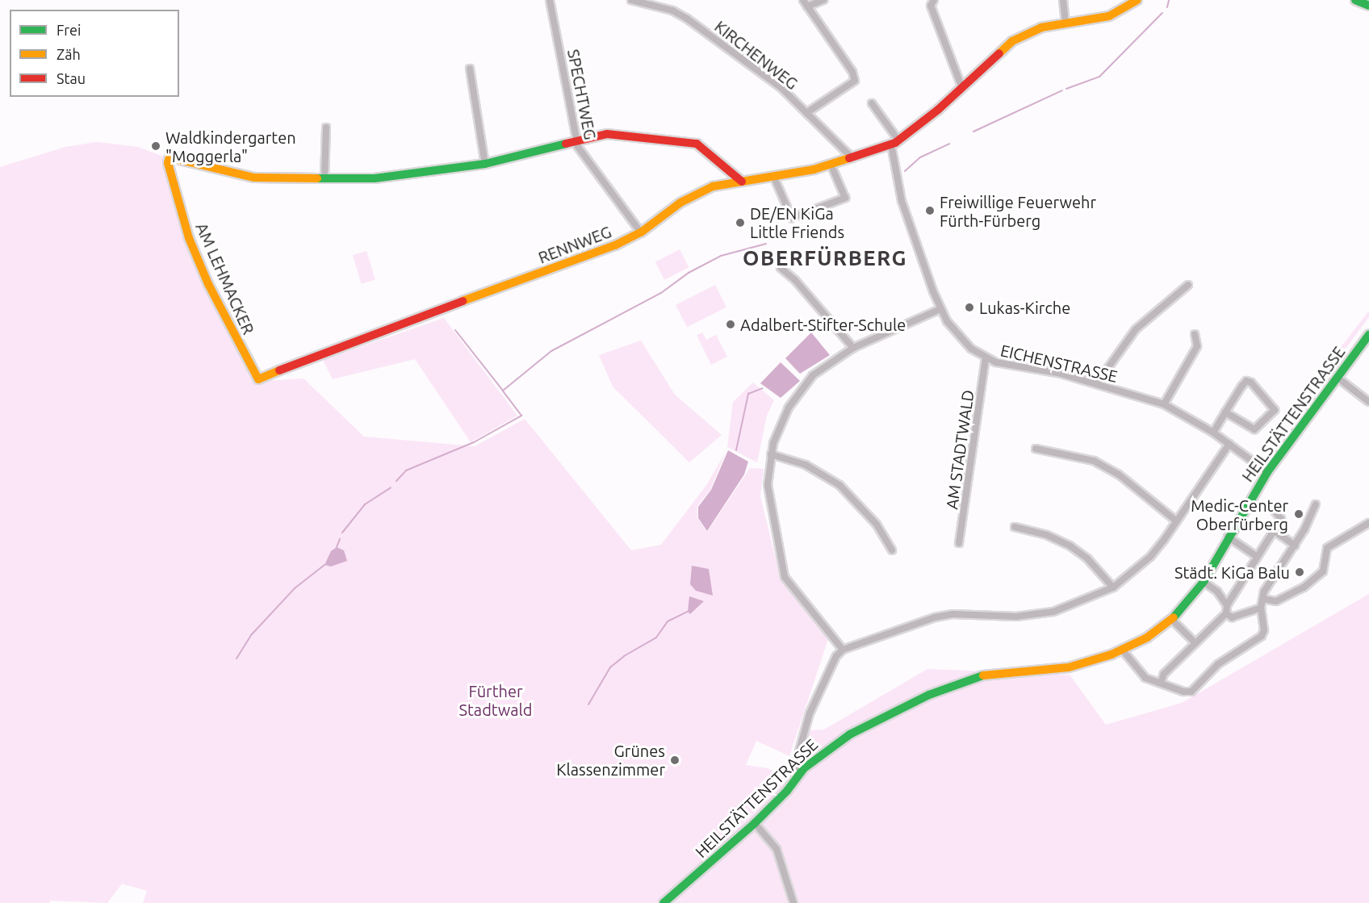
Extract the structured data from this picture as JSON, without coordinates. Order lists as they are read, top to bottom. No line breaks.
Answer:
{"streets":{"street":["KIRCHENWEG","SPECHTWEG","RENNWEG","AM LEHMACKER","EICHENSTRASSE","HEILSTÄTTENSTRASSE","AM STADTWALD"]},"crossings":[["KIRCHENWEG","RENNWEG"],["SPECHTWEG","RENNWEG"],["RENNWEG","AM LEHMACKER"],["RENNWEG","EICHENSTRASSE"],["EICHENSTRASSE","HEILSTÄTTENSTRASSE"],["EICHENSTRASSE","AM STADTWALD"]],"districts":["OBERFÜRBERG"],"parks":["Fürther Stadtwald"],"places":["Waldkindergarten \"Moggerla\"","Freiwillige Feuerwehr Fürth-Fürberg","DE/EN KiGa Little Friends","Lukas-Kirche","Adalbert-Stifter-Schule","Medic-Center Oberfürberg","Städt. KiGa Balu","Grünes Klassenzimmer"],"legend":["Frei","Zäh","Stau"]}
